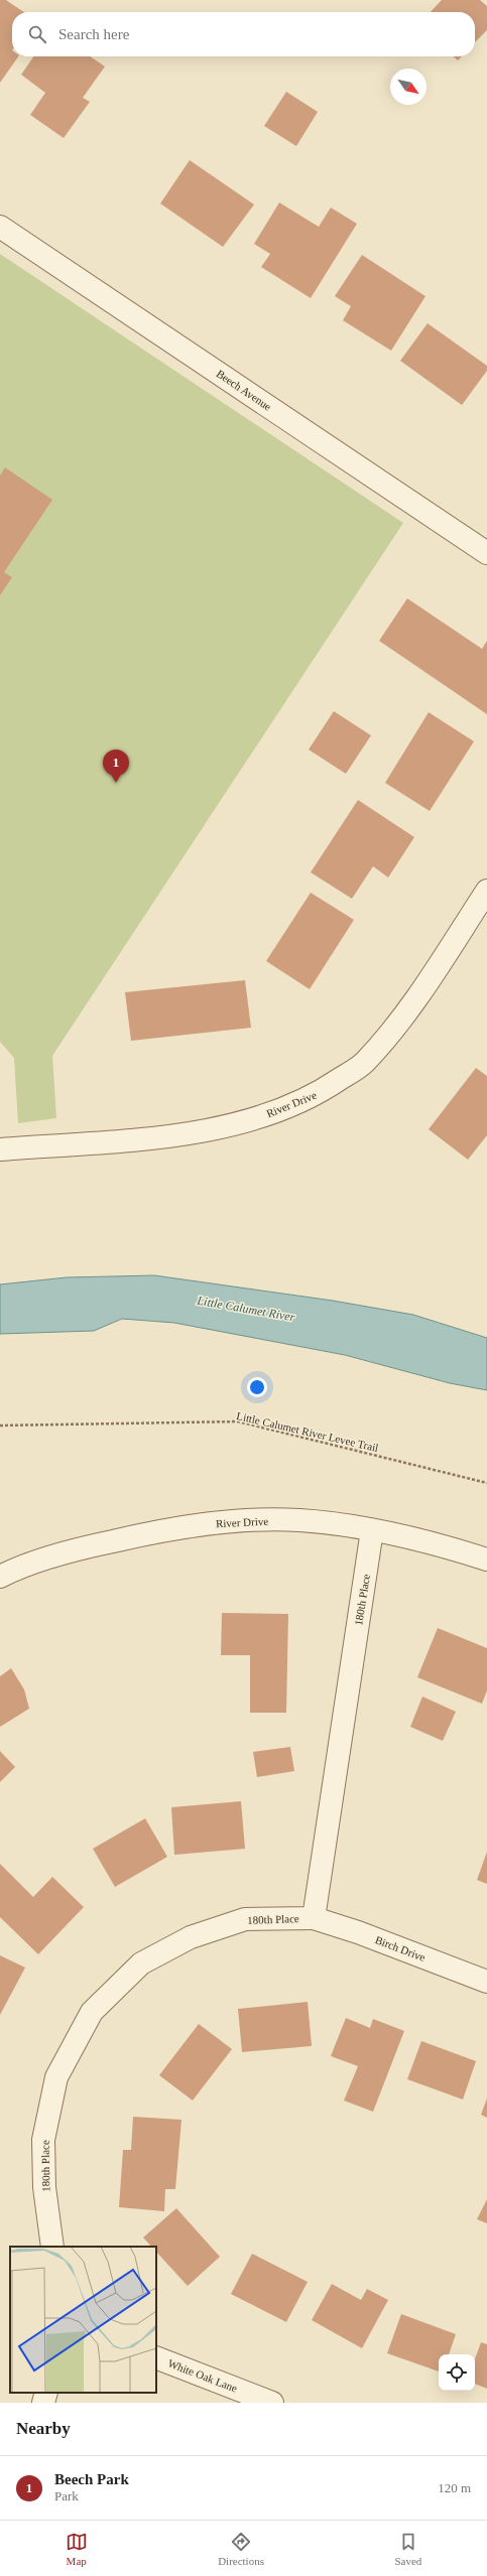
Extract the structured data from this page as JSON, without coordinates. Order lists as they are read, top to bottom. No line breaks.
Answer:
{"streets":{"street":["Beech Avenue","River Drive","180th Place","Birch Drive","White Oak Lane"],"path":["Little Calumet River Levee Trail"]},"crossings":[["River Drive","180th Place"],["180th Place","Birch Drive"]],"water":["Little Calumet River"],"north":"bottom right","page":{"search":"Search here","pins":"1","heading":"Nearby","list":[{"mark":"1","name":"Beech Park","note":"Park","value":"120 m"}],"nav":["Map","Directions","Saved"]}}
